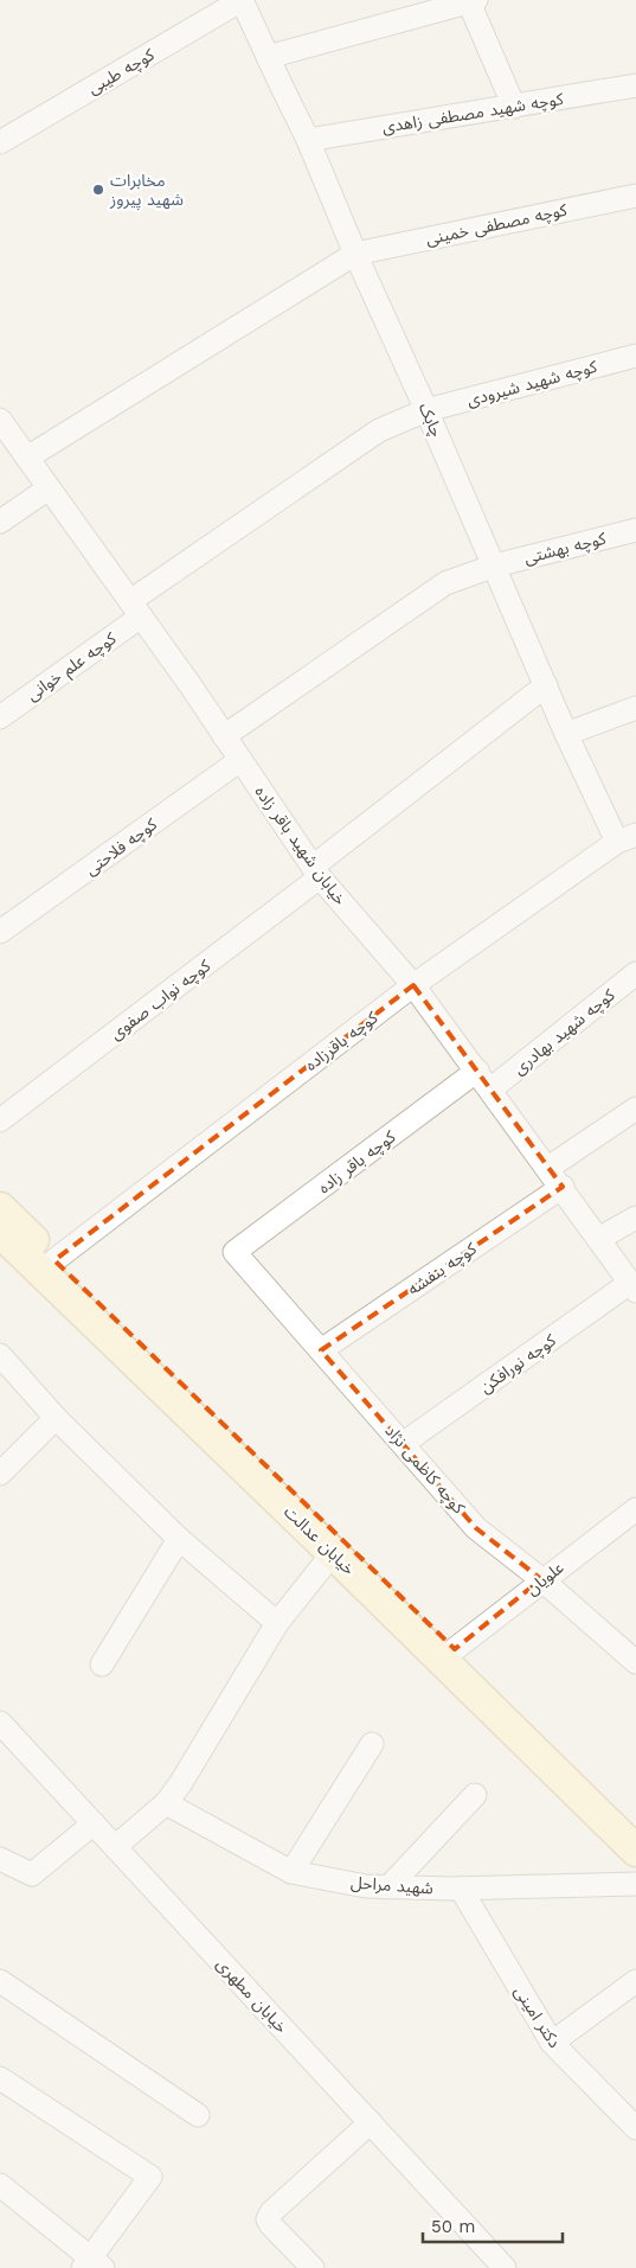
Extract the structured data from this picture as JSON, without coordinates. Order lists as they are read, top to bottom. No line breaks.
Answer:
{"streets":{"main road":["خیابان عدالت"],"street":["کوچه طیبی","کوچه شهید مصطفی زاهدی","کوچه مصطفی خمینی","کوچه شهید شیرودی","چابک","کوچه بهشتی","کوچه علم خوانی","خیابان شهید باقر زاده","کوچه فلاحتی","کوچه نواب صفوی","کوچه شهید بهادری","کوچه باقرزاده","کوچه باقر زاده","کوچه بنفشه","کوچه نورافکن","کوچه کاظمی نژاد","علویان","شهید مراحل","خیابان مطهری","دکتر امینی"]},"crossings":[["کوچه طیبی","چابک"],["کوچه شهید مصطفی زاهدی","چابک"],["کوچه مصطفی خمینی","چابک"],["کوچه مصطفی خمینی","خیابان شهید باقر زاده"],["کوچه شهید شیرودی","چابک"],["کوچه شهید شیرودی","کوچه علم خوانی"],["کوچه شهید شیرودی","خیابان شهید باقر زاده"],["چابک","کوچه بهشتی"],["چابک","کوچه نواب صفوی"],["چابک","کوچه باقرزاده"],["کوچه بهشتی","خیابان شهید باقر زاده"],["کوچه علم خوانی","خیابان شهید باقر زاده"],["خیابان شهید باقر زاده","کوچه فلاحتی"],["خیابان شهید باقر زاده","کوچه نواب صفوی"],["خیابان شهید باقر زاده","کوچه شهید بهادری"],["خیابان شهید باقر زاده","کوچه باقرزاده"],["خیابان شهید باقر زاده","کوچه باقر زاده"],["خیابان شهید باقر زاده","کوچه بنفشه"],["خیابان شهید باقر زاده","کوچه نورافکن"],["کوچه باقرزاده","خیابان عدالت"],["کوچه باقر زاده","کوچه کاظمی نژاد"],["کوچه بنفشه","کوچه کاظمی نژاد"],["کوچه نورافکن","کوچه کاظمی نژاد"],["کوچه کاظمی نژاد","علویان"],["خیابان عدالت","علویان"],["شهید مراحل","دکتر امینی"]],"places":["مخابرات شهید پیروز"],"scale_bar":"50 m"}
